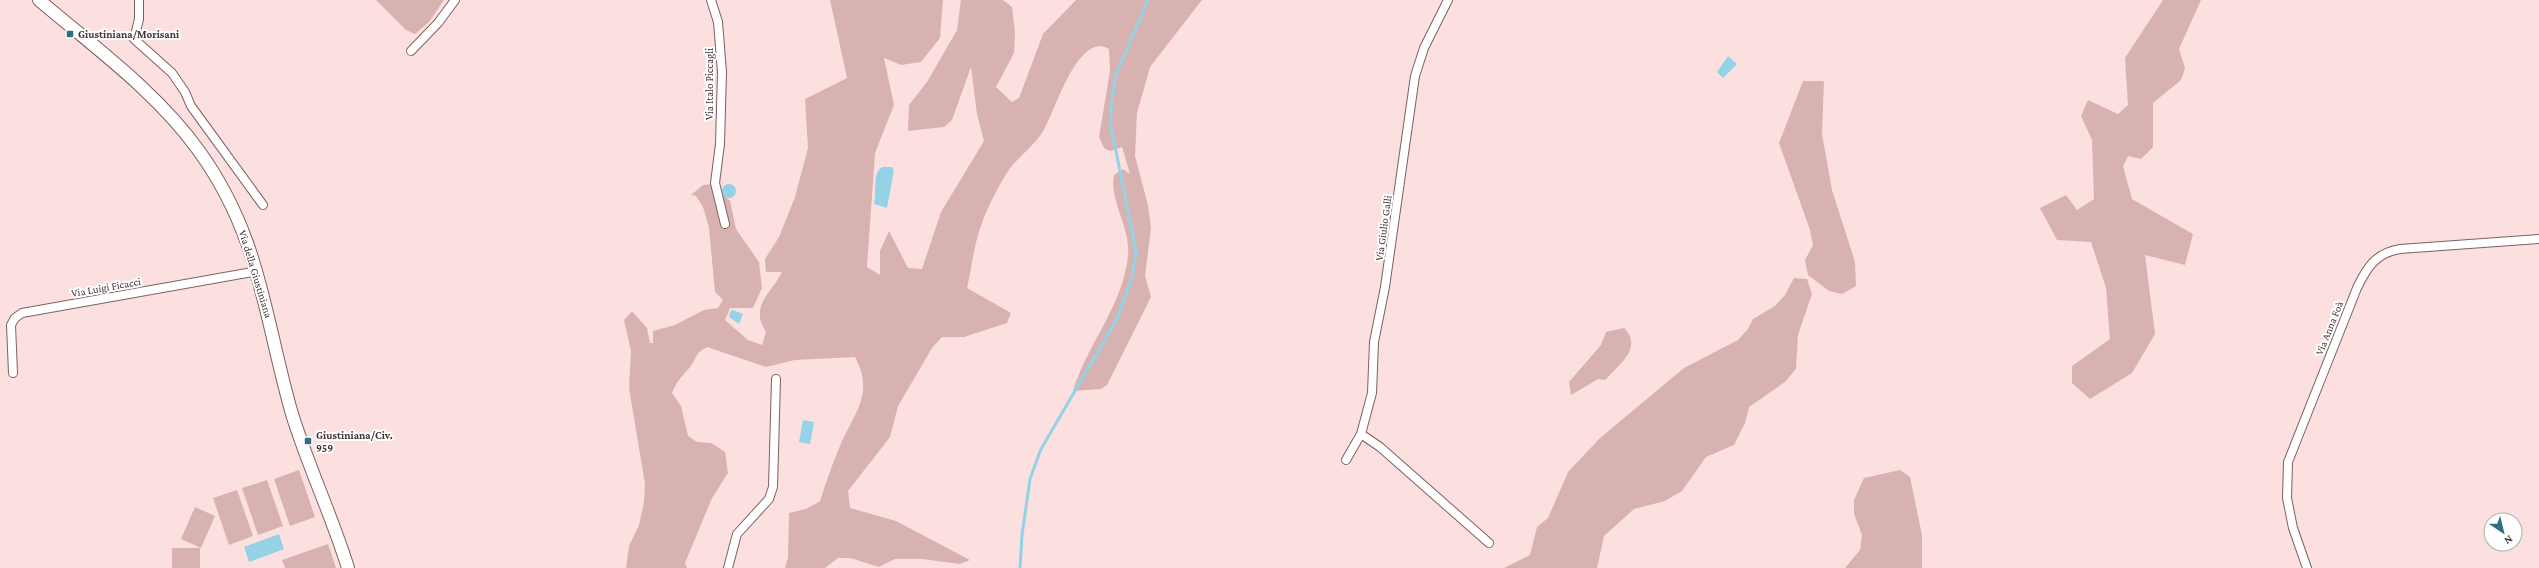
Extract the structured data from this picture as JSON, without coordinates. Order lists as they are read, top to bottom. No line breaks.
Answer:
{"streets":{"street":["Via Italo Piccagli","Via Giulio Galli","Via della Giustiniana","Via Luigi Ficacci","Via Anna Foà"]},"crossings":[["Via della Giustiniana","Via Luigi Ficacci"]],"places":{"transit":["Giustiniana/Morisani","Giustiniana/Civ. 959"]},"north":"bottom right"}
